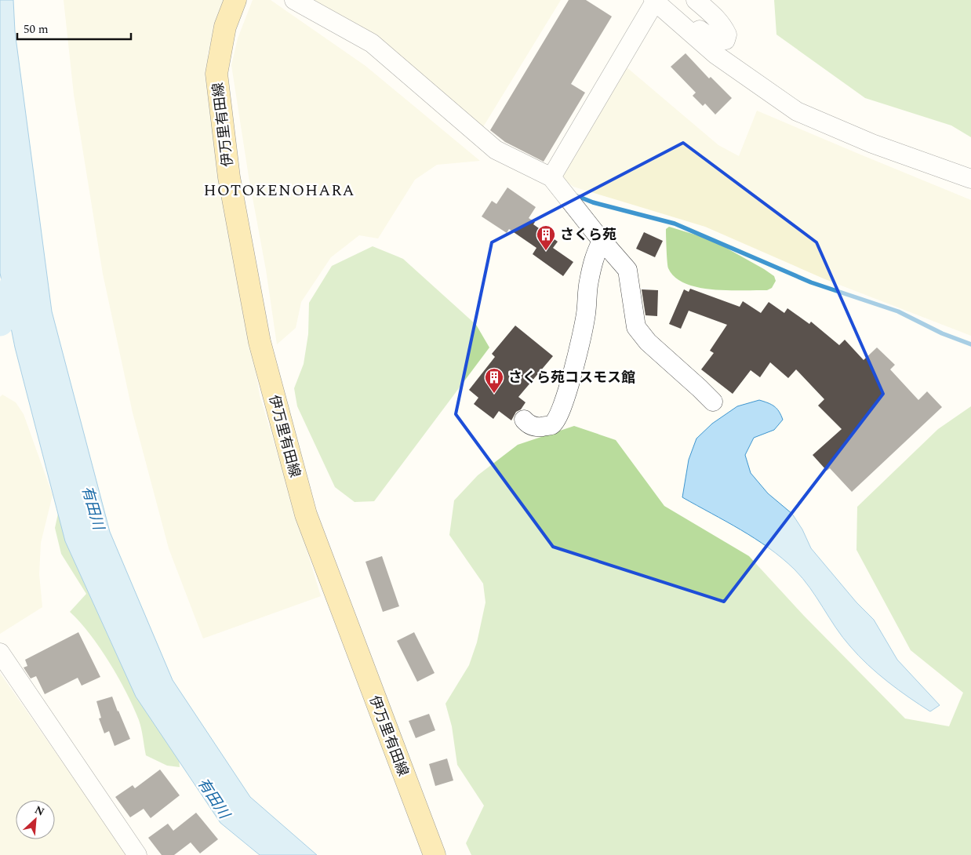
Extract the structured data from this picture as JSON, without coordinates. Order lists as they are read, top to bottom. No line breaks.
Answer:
{"streets":{"main road":["伊万里有田線"]},"districts":["HOTOKENOHARA"],"water":["有田川"],"places":{"building":["さくら苑","さくら苑コスモス館"]},"scale_bar":"50 m","north":"top right"}
